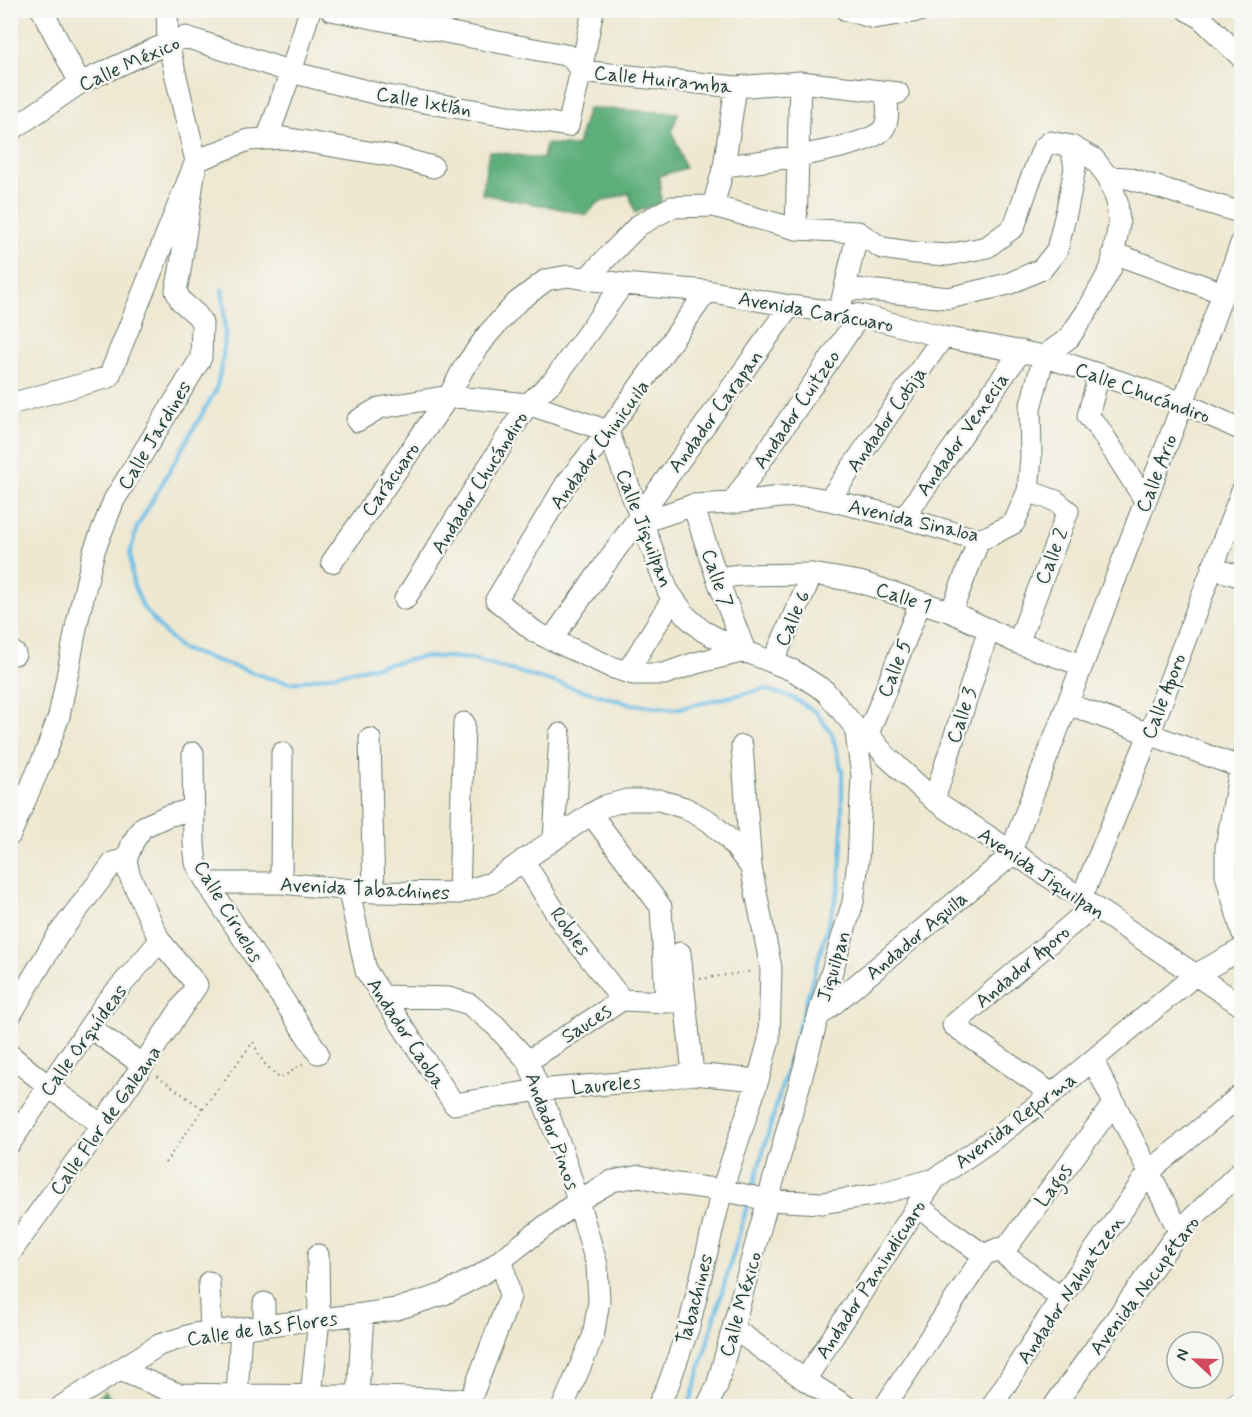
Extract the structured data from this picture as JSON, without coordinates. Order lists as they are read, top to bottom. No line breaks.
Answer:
{"streets":{"street":["Calle México","Calle Huiramba","Calle Ixtlán","Avenida Carácuaro","Calle Chucándiro","Andador Cuitzeo","Andador Carapan","Andador Cotija","Andador Venecia","Calle Jardines","Andador Chinicuila","Calle Ario","Carácuaro","Andador Chucándiro","Avenida Sinaloa","Calle Jiquilpan","Calle 2","Calle 7","Calle 1","Calle 6","Calle 5","Calle Aporo","Calle 3","Avenida Jiquilpan","Avenida Tabachines","Calle Ciruelos","Robles","Andador Aquila","Jiquilpan","Andador Aporo","Sauces","Andador Caoba","Calle Orquídeas","Laureles","Calle Flor de Galeana","Avenida Reforma","Andador Pinos","Lagos","Andador Panindicuaro","Avenida Nocupétaro","Andador Nahuatzen","Tabachines","Calle de las Flores"]},"crossings":[["Calle México","Calle Ixtlán"],["Calle México","Jiquilpan"],["Calle México","Avenida Reforma"],["Calle Huiramba","Calle Ixtlán"],["Avenida Carácuaro","Calle Chucándiro"],["Avenida Carácuaro","Andador Cuitzeo"],["Avenida Carácuaro","Andador Carapan"],["Avenida Carácuaro","Andador Cotija"],["Avenida Carácuaro","Andador Venecia"],["Avenida Carácuaro","Andador Chinicuila"],["Avenida Carácuaro","Carácuaro"],["Avenida Carácuaro","Andador Chucándiro"],["Avenida Carácuaro","Avenida Sinaloa"],["Calle Chucándiro","Calle Ario"],["Calle Chucándiro","Avenida Sinaloa"],["Andador Cuitzeo","Avenida Sinaloa"],["Andador Carapan","Andador Chinicuila"],["Andador Carapan","Avenida Sinaloa"],["Andador Carapan","Calle Jiquilpan"],["Andador Cotija","Avenida Sinaloa"],["Andador Venecia","Avenida Sinaloa"],["Andador Chinicuila","Calle Jiquilpan"],["Calle Ario","Calle 1"],["Calle Ario","Andador Aquila"],["Avenida Sinaloa","Calle Jiquilpan"],["Avenida Sinaloa","Calle 2"],["Avenida Sinaloa","Calle 7"],["Calle Jiquilpan","Calle 7"],["Calle Jiquilpan","Calle 6"],["Calle Jiquilpan","Calle 5"],["Calle Jiquilpan","Avenida Jiquilpan"],["Calle Jiquilpan","Jiquilpan"],["Calle 2","Calle 1"],["Calle 7","Calle 1"],["Calle 1","Calle 6"],["Calle 1","Calle 5"],["Calle 1","Calle 3"],["Calle 5","Avenida Jiquilpan"],["Calle 5","Jiquilpan"],["Calle Aporo","Avenida Jiquilpan"],["Calle Aporo","Andador Aporo"],["Calle 3","Avenida Jiquilpan"],["Avenida Jiquilpan","Andador Aquila"],["Avenida Jiquilpan","Jiquilpan"],["Avenida Jiquilpan","Andador Aporo"],["Avenida Jiquilpan","Avenida Reforma"],["Avenida Tabachines","Calle Ciruelos"],["Avenida Tabachines","Robles"],["Avenida Tabachines","Andador Caoba"],["Avenida Tabachines","Laureles"],["Avenida Tabachines","Avenida Reforma"],["Avenida Tabachines","Tabachines"],["Robles","Sauces"],["Andador Aquila","Jiquilpan"],["Jiquilpan","Avenida Reforma"],["Andador Aporo","Avenida Reforma"],["Sauces","Andador Pinos"],["Andador Caoba","Laureles"],["Calle Orquídeas","Calle Flor de Galeana"],["Laureles","Andador Pinos"],["Avenida Reforma","Andador Pinos"],["Avenida Reforma","Andador Panindicuaro"],["Avenida Reforma","Tabachines"]],"north":"left"}
